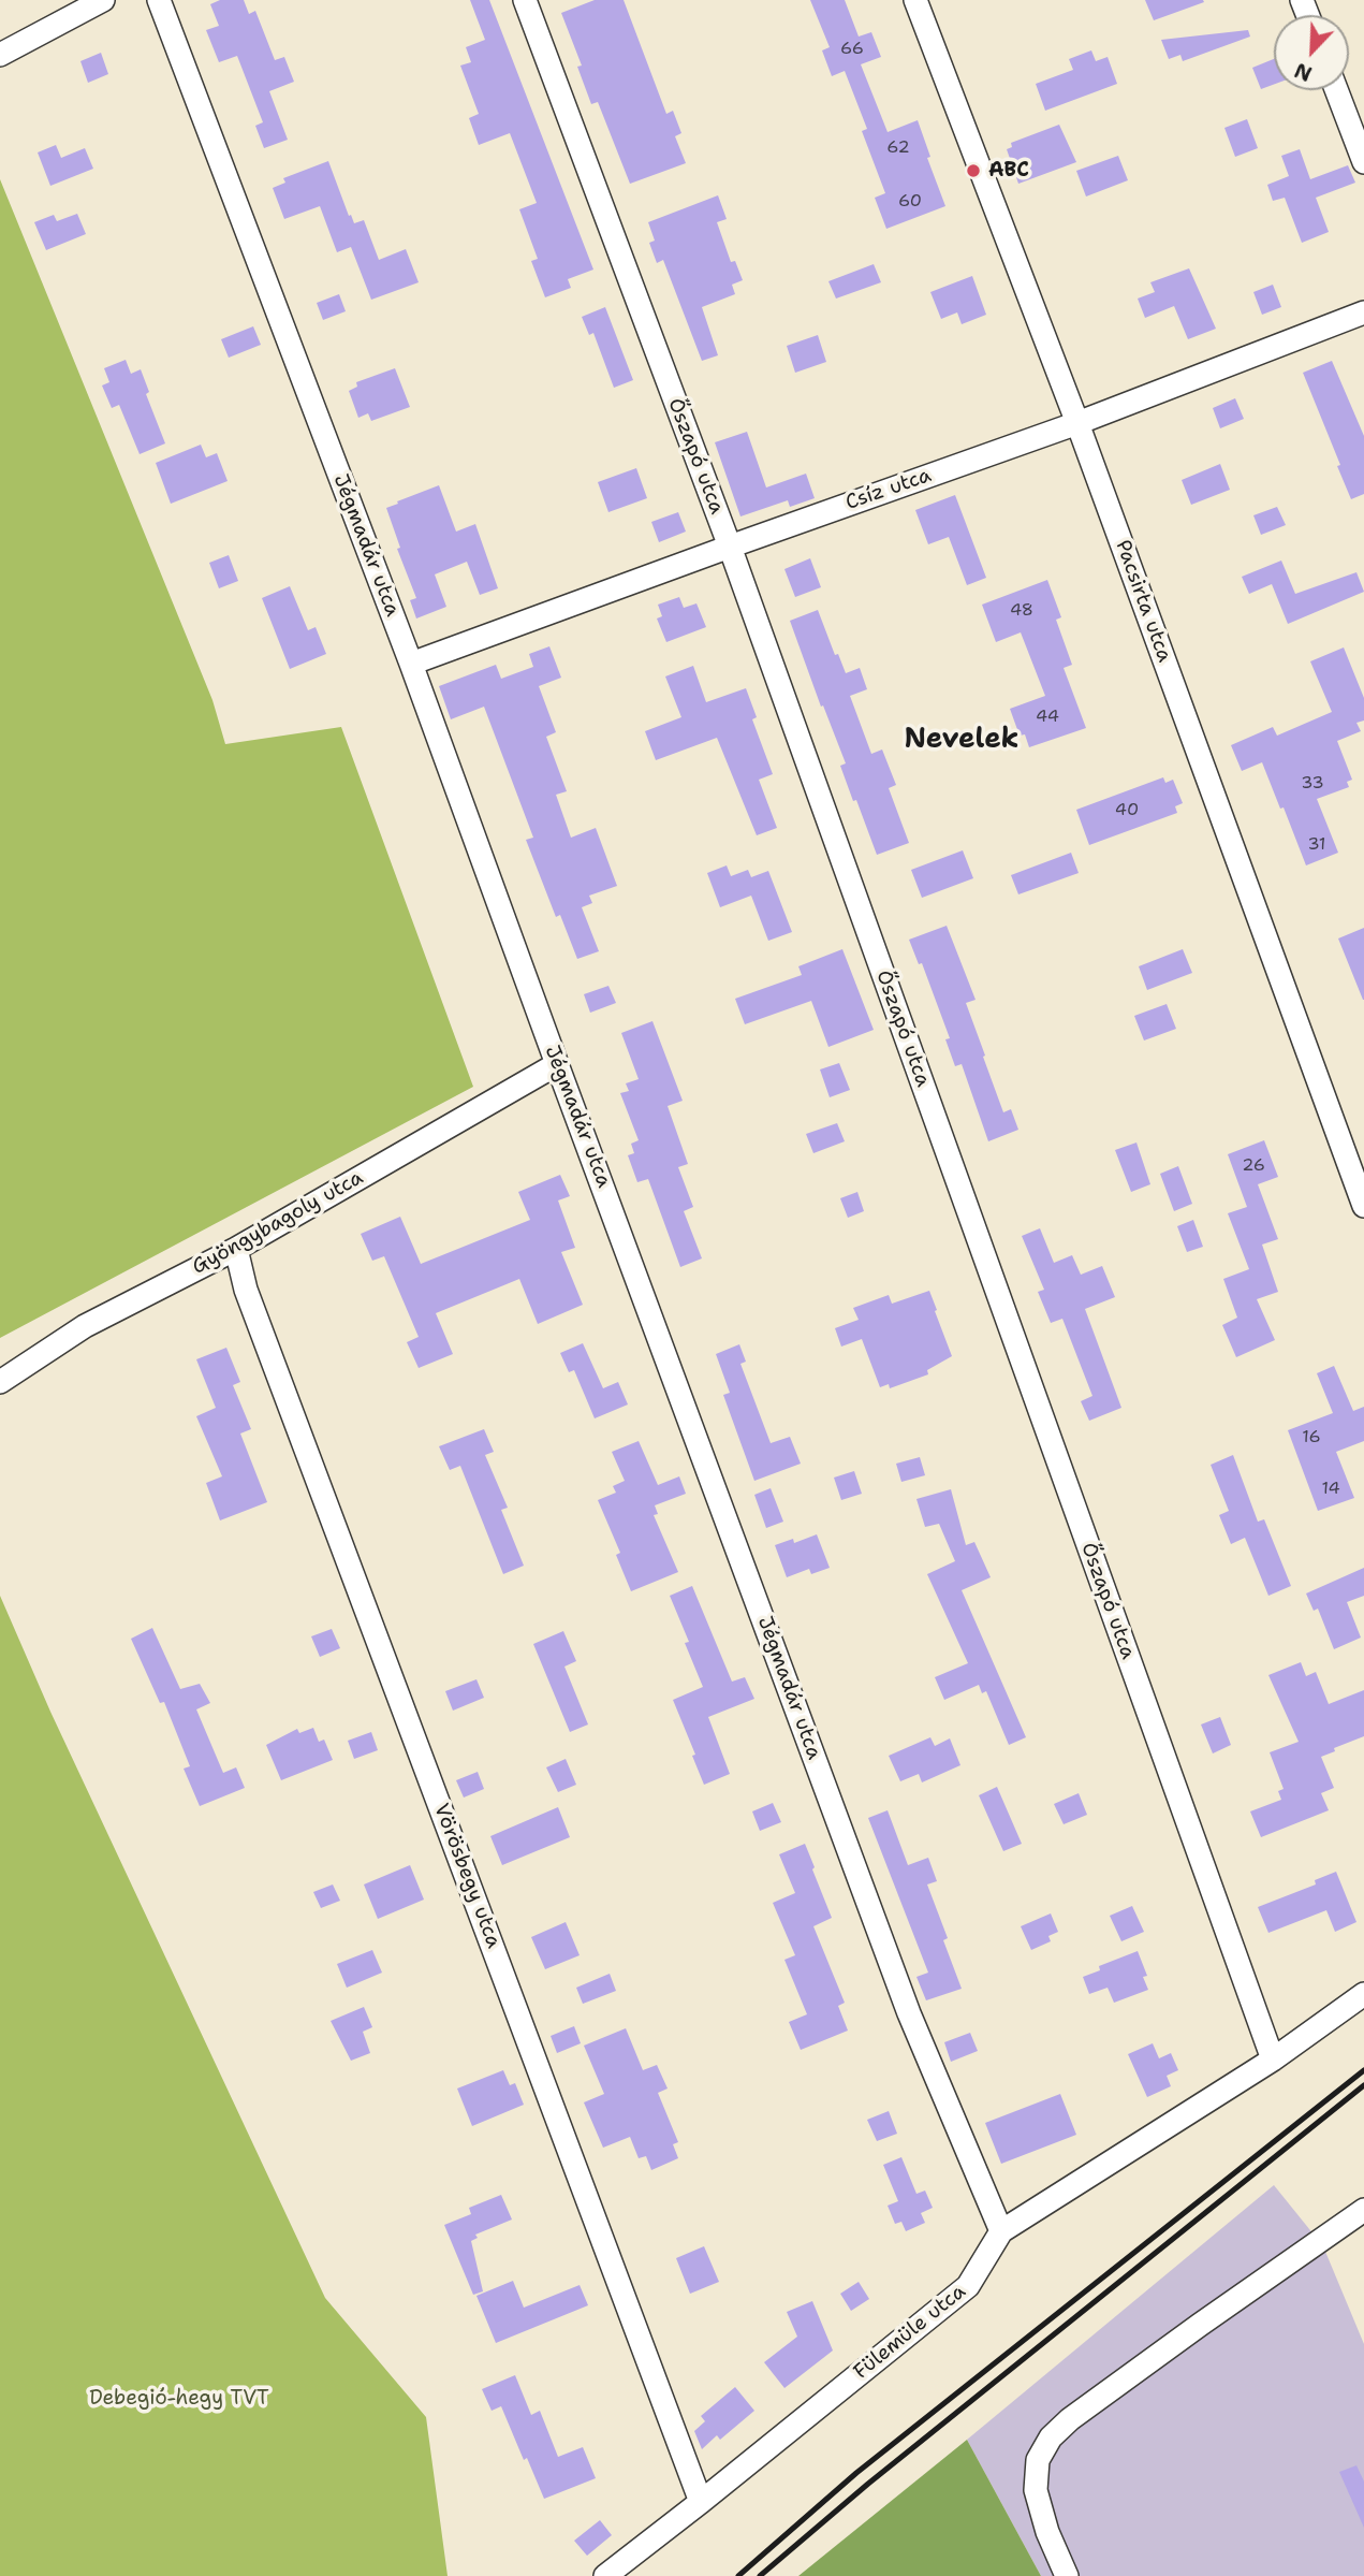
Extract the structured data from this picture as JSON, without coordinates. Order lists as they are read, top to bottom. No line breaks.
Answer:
{"streets":{"street":["Őszapó utca","Csíz utca","Jégmadár utca","Pacsirta utca","Gyöngybagoly utca","Vörösbegy utca","Fülemüle utca"]},"crossings":[["Őszapó utca","Csíz utca"],["Őszapó utca","Fülemüle utca"],["Csíz utca","Jégmadár utca"],["Csíz utca","Pacsirta utca"],["Jégmadár utca","Gyöngybagoly utca"],["Jégmadár utca","Fülemüle utca"],["Gyöngybagoly utca","Vörösbegy utca"],["Vörösbegy utca","Fülemüle utca"]],"districts":["Nevelek"],"parks":["Debegió-hegy TVT"],"places":["ABC"],"house_numbers":["66","62","60","48","44","33","40","31","26","16","14"],"north":"bottom left"}
